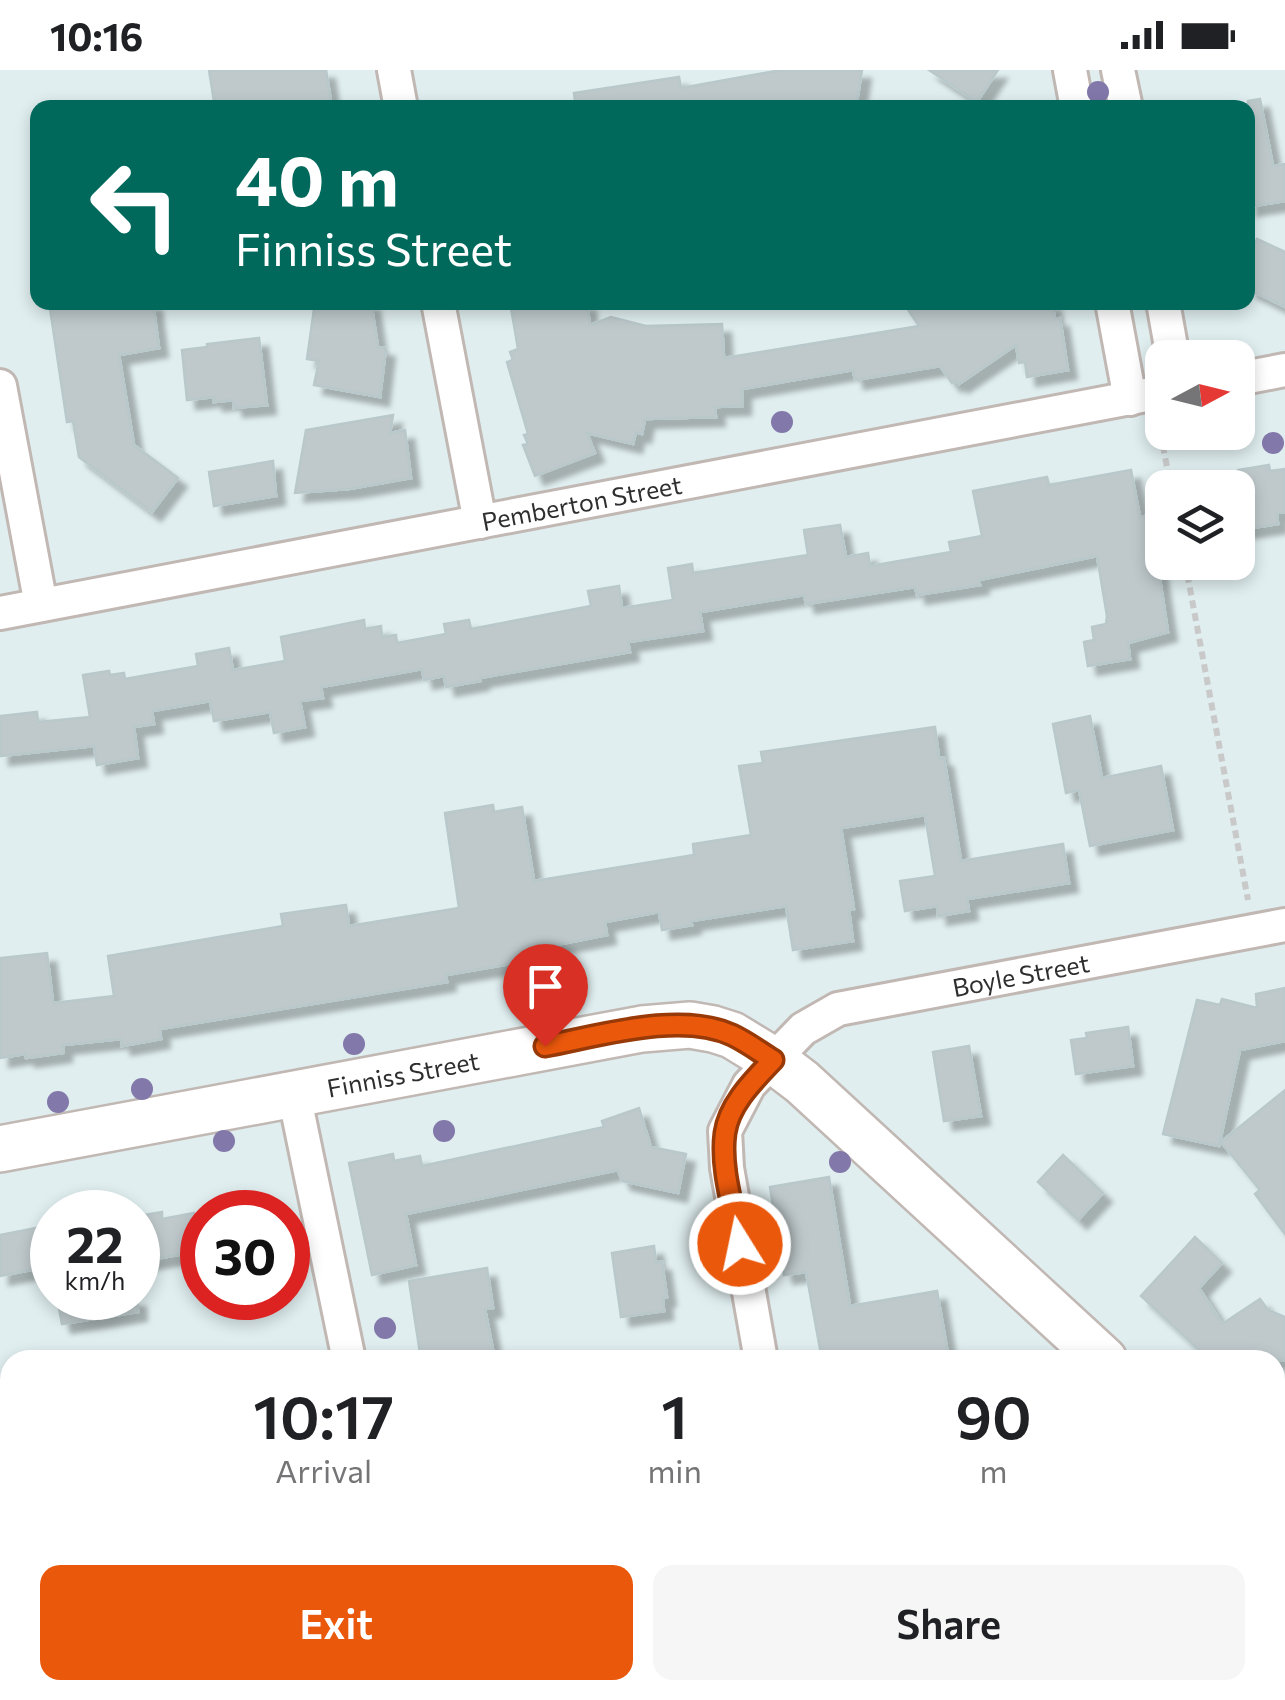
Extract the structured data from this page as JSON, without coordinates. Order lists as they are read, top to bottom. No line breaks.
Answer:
{"streets":{"street":["Pemberton Street","Boyle Street","Finniss Street"]},"crossings":[["Boyle Street","Finniss Street"]],"north":"right","page":{"status":"10:16","turn":["40 m","Finniss Street"],"speed":"22 km/h","limit":"30","eta":["10:17","Arrival","1","min","90","m"],"buttons":["Exit","Share"]}}
